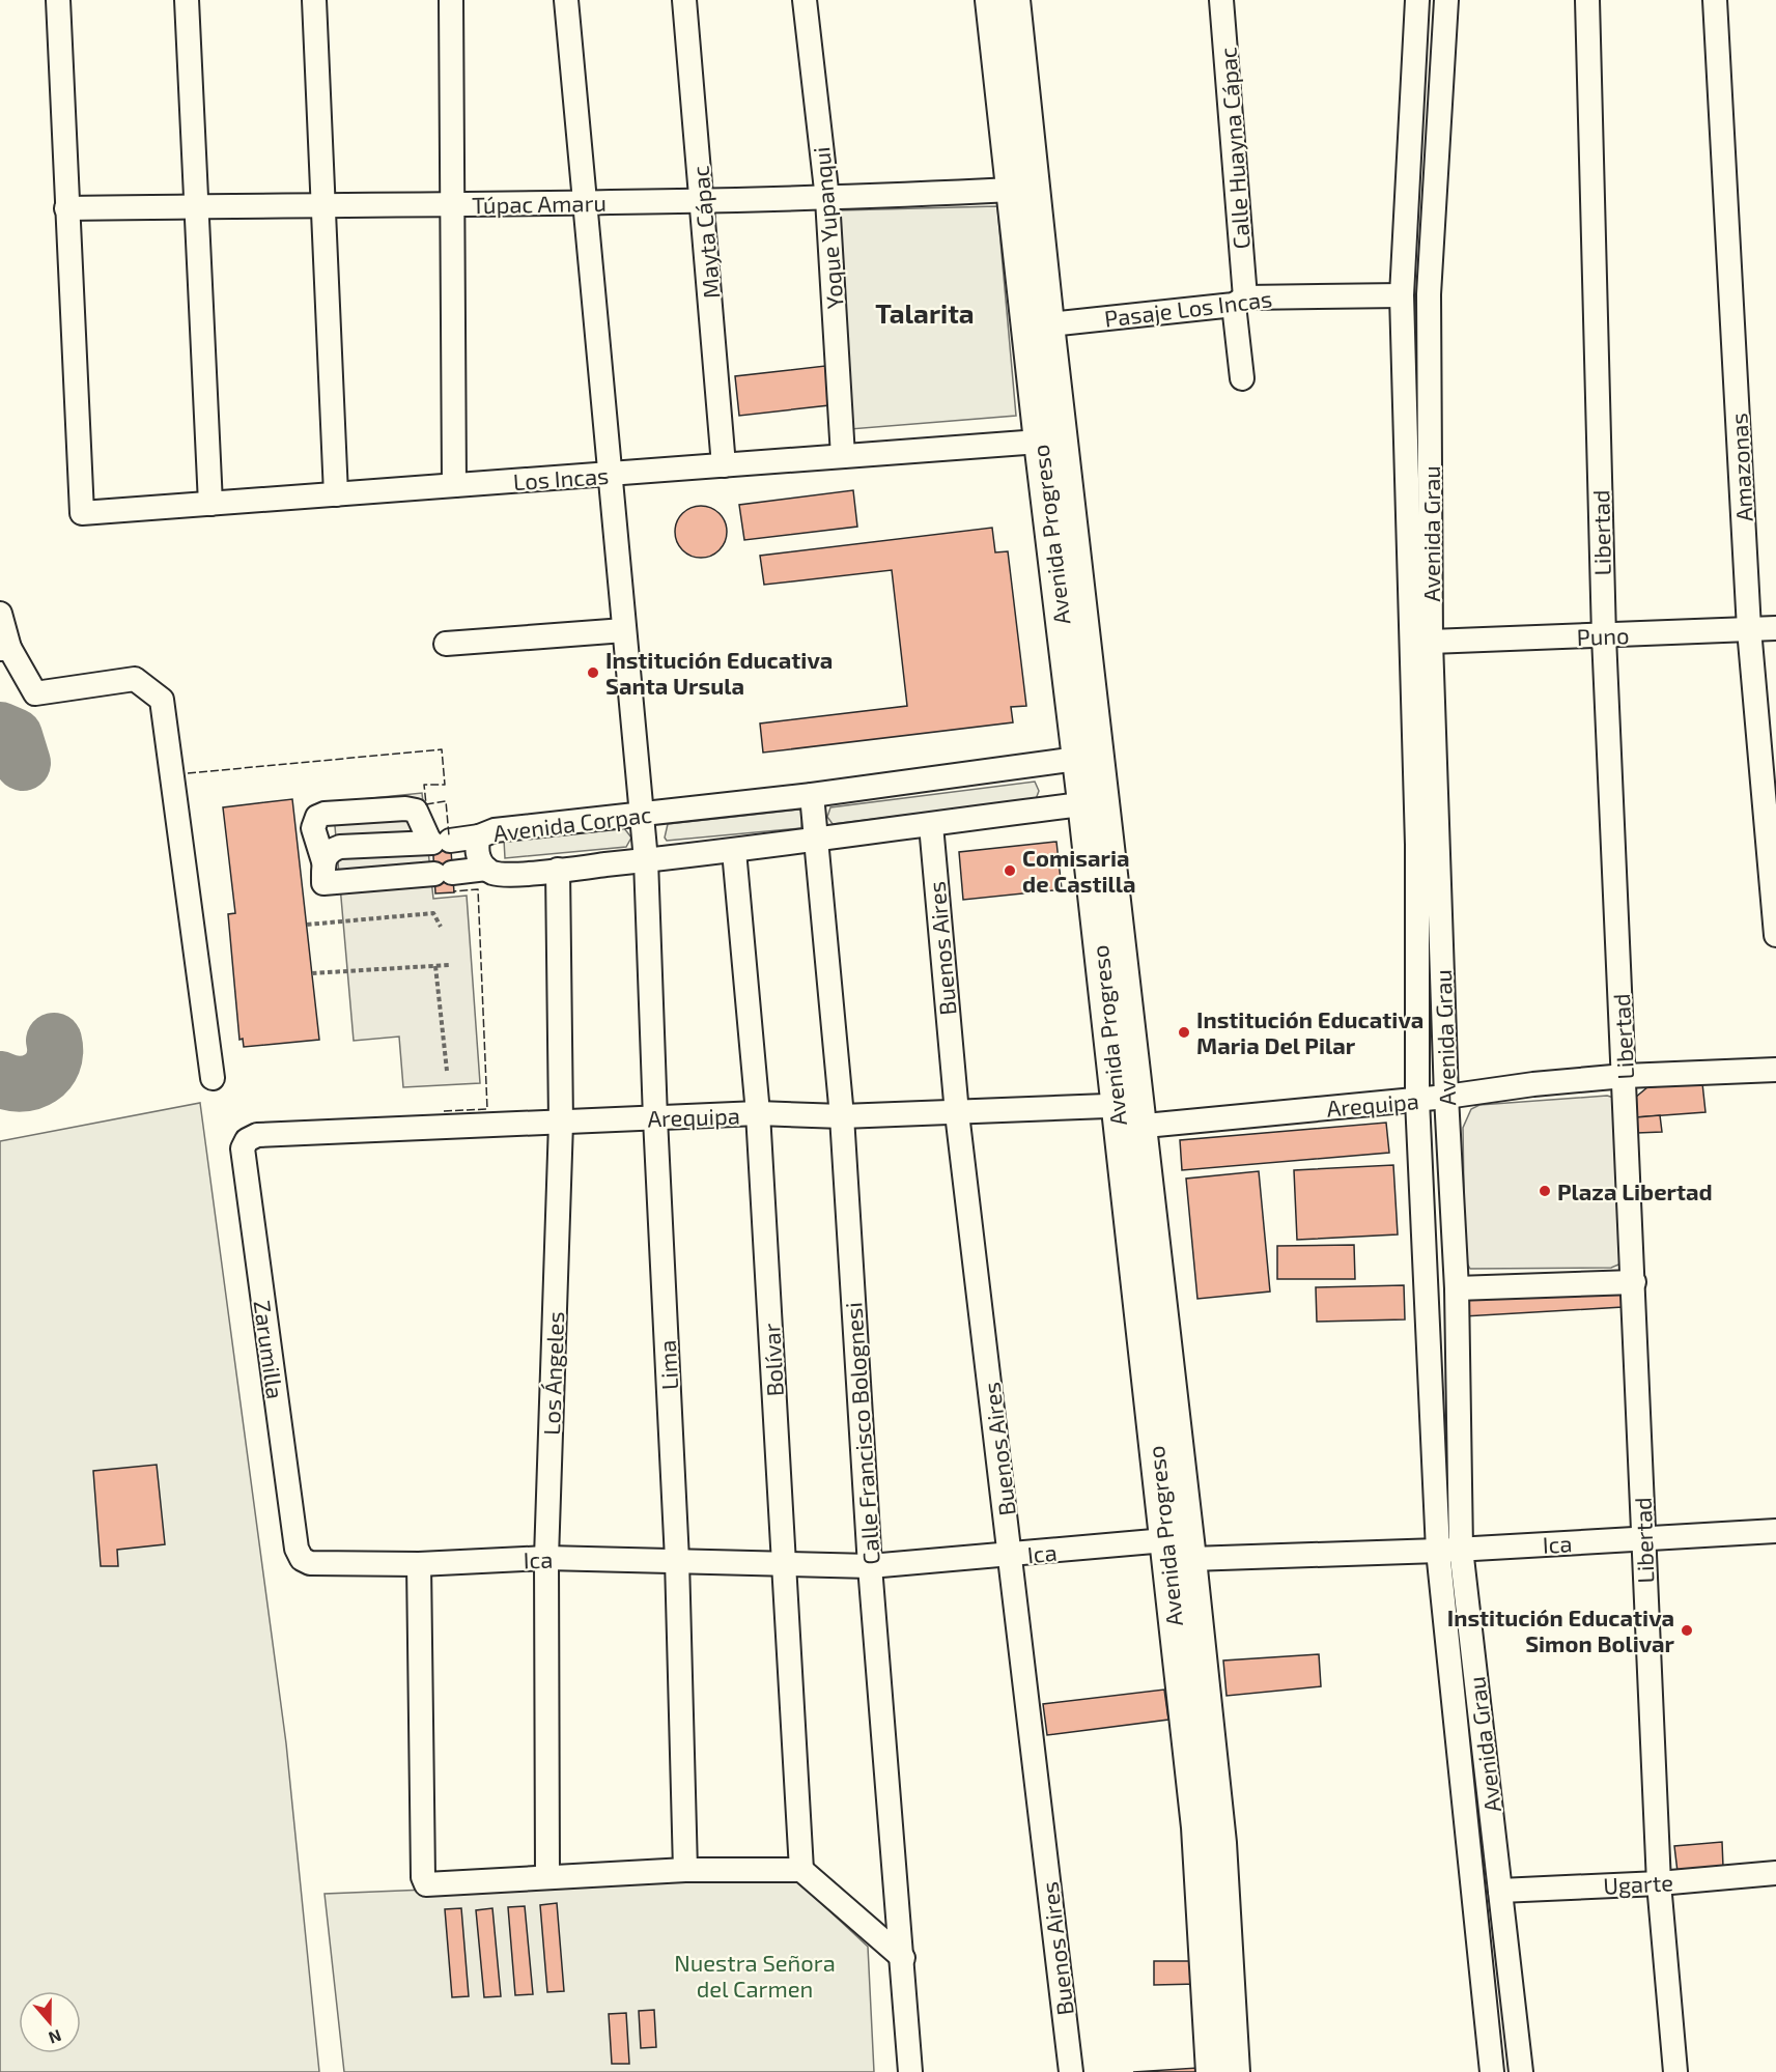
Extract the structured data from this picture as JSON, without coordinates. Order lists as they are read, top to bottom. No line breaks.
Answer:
{"streets":{"main road":["Avenida Progreso"],"street":["Calle Huayna Cápac","Túpac Amaru","Yoque Yupanqui","Mayta Cápac","Pasaje Los Incas","Amazonas","Los Incas","Libertad","Avenida Grau","Puno","Avenida Corpac","Buenos Aires","Arequipa","Zarumilla","Bolívar","Lima","Los Ángeles","Calle Francisco Bolognesi","Ica","Ugarte"]},"crossings":[["Calle Huayna Cápac","Pasaje Los Incas"],["Túpac Amaru","Yoque Yupanqui"],["Túpac Amaru","Mayta Cápac"],["Túpac Amaru","Los Incas"],["Túpac Amaru","Avenida Progreso"],["Túpac Amaru","Lima"],["Yoque Yupanqui","Los Incas"],["Mayta Cápac","Los Incas"],["Pasaje Los Incas","Avenida Grau"],["Pasaje Los Incas","Avenida Progreso"],["Amazonas","Puno"],["Los Incas","Avenida Progreso"],["Los Incas","Lima"],["Libertad","Puno"],["Libertad","Arequipa"],["Libertad","Ica"],["Libertad","Ugarte"],["Avenida Grau","Puno"],["Avenida Grau","Arequipa"],["Avenida Grau","Ica"],["Avenida Grau","Ugarte"],["Avenida Progreso","Avenida Corpac"],["Avenida Progreso","Arequipa"],["Avenida Progreso","Ica"],["Avenida Corpac","Buenos Aires"],["Avenida Corpac","Bolívar"],["Avenida Corpac","Lima"],["Avenida Corpac","Los Ángeles"],["Avenida Corpac","Calle Francisco Bolognesi"],["Buenos Aires","Arequipa"],["Buenos Aires","Ica"],["Arequipa","Zarumilla"],["Arequipa","Bolívar"],["Arequipa","Lima"],["Arequipa","Los Ángeles"],["Arequipa","Calle Francisco Bolognesi"],["Zarumilla","Ica"],["Bolívar","Ica"],["Lima","Ica"],["Los Ángeles","Ica"],["Calle Francisco Bolognesi","Ica"]],"districts":["Talarita"],"parks":["Nuestra Señora del Carmen"],"places":["Institución Educativa Santa Ursula","Comisaria de Castilla","Institución Educativa Maria Del Pilar","Plaza Libertad","Institución Educativa Simon Bolivar"],"north":"bottom"}
